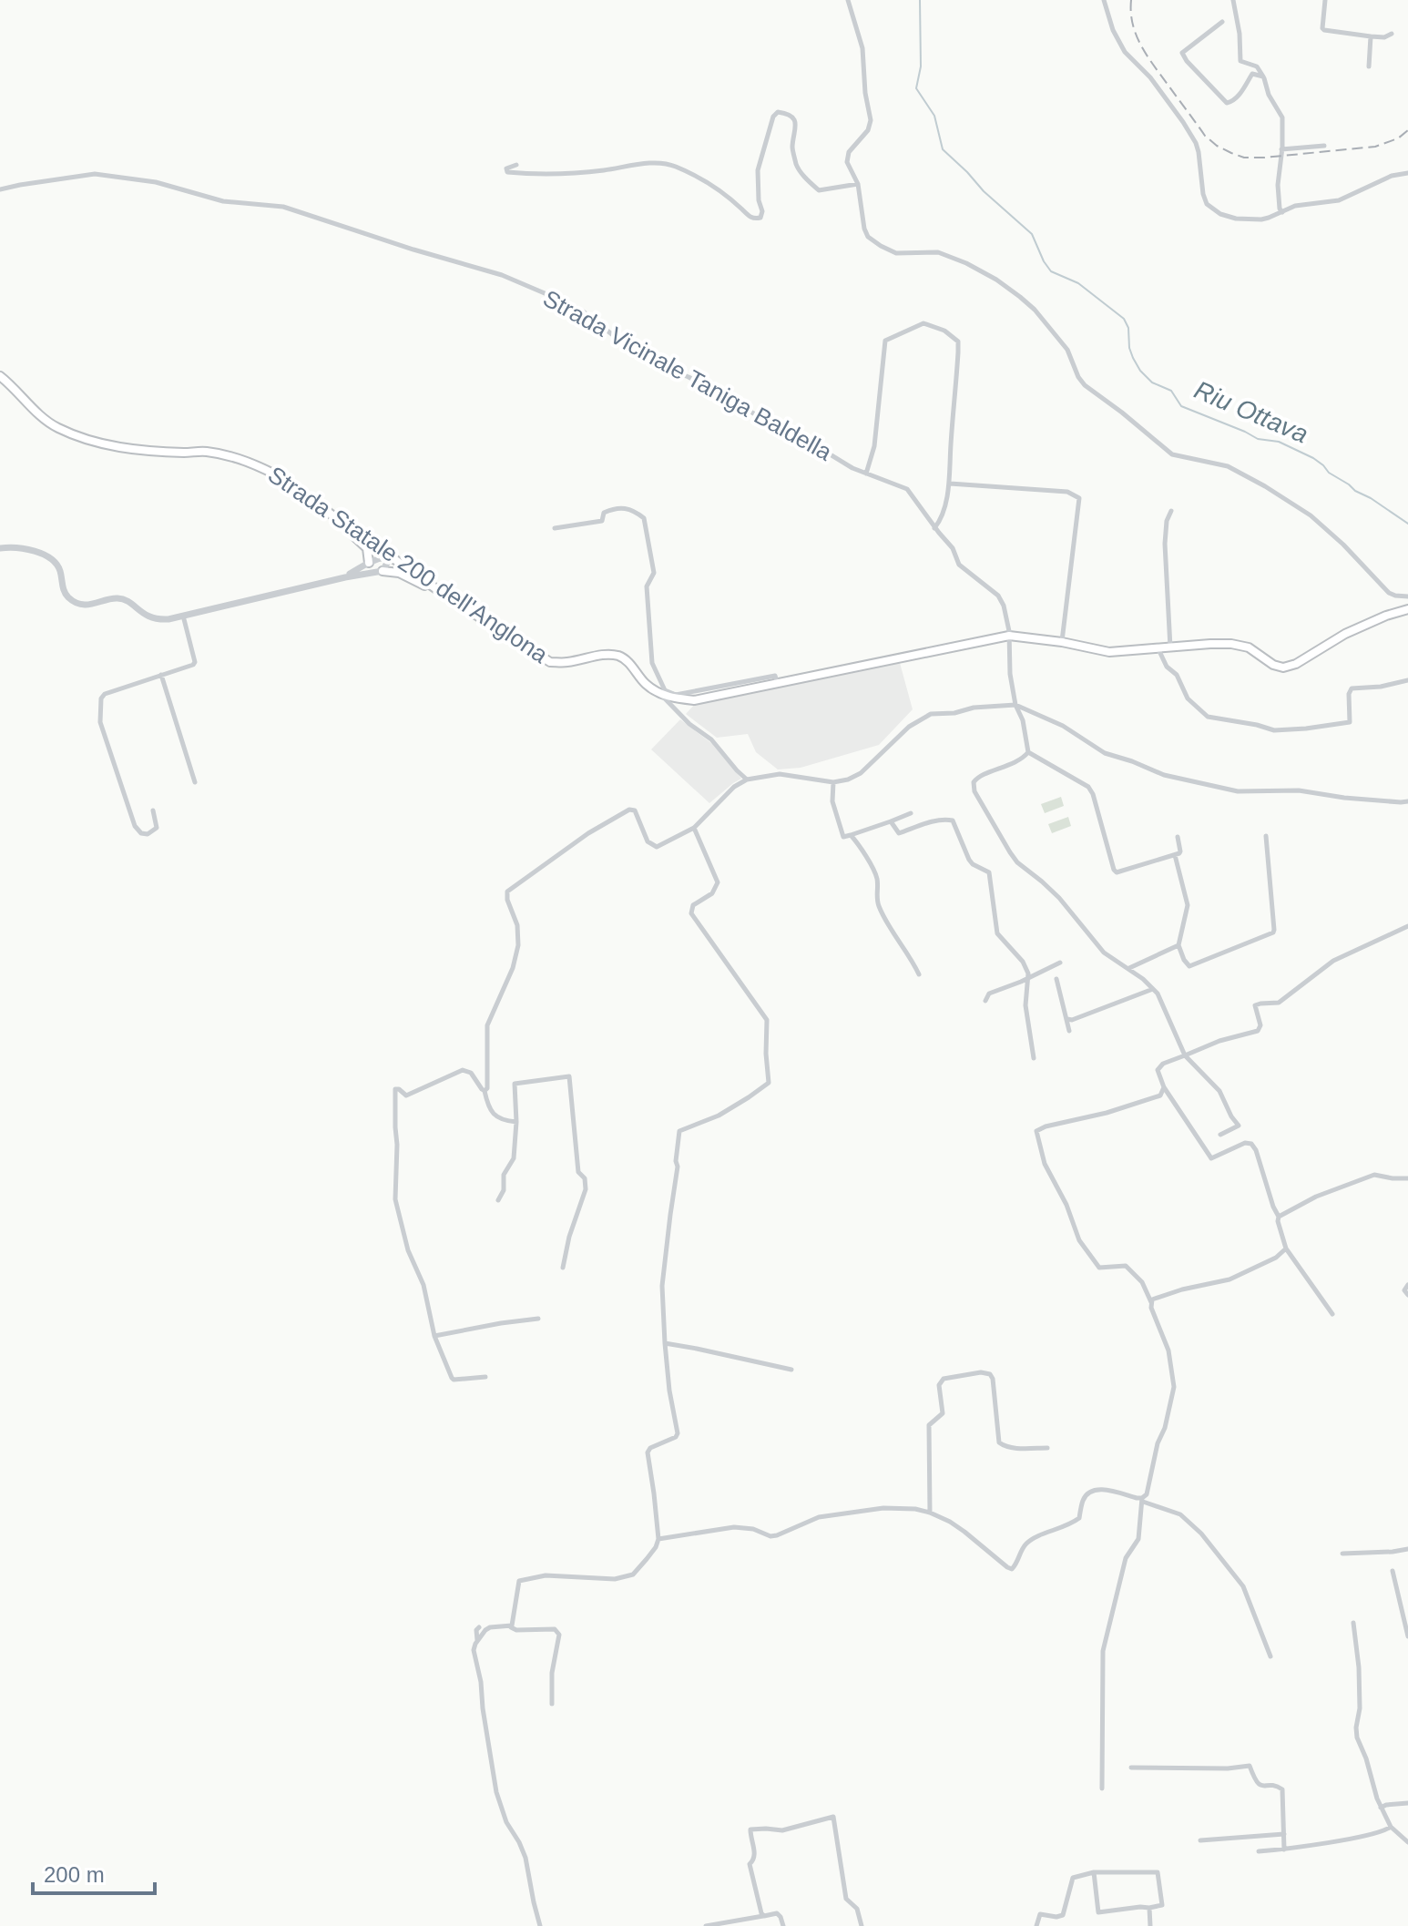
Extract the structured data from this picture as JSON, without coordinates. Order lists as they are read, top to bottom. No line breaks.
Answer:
{"streets":{"main road":["Strada Statale 200 dell'Anglona"],"street":["Strada Vicinale Taniga Baldella"]},"water":["Riu Ottava"],"scale_bar":"200 m"}
